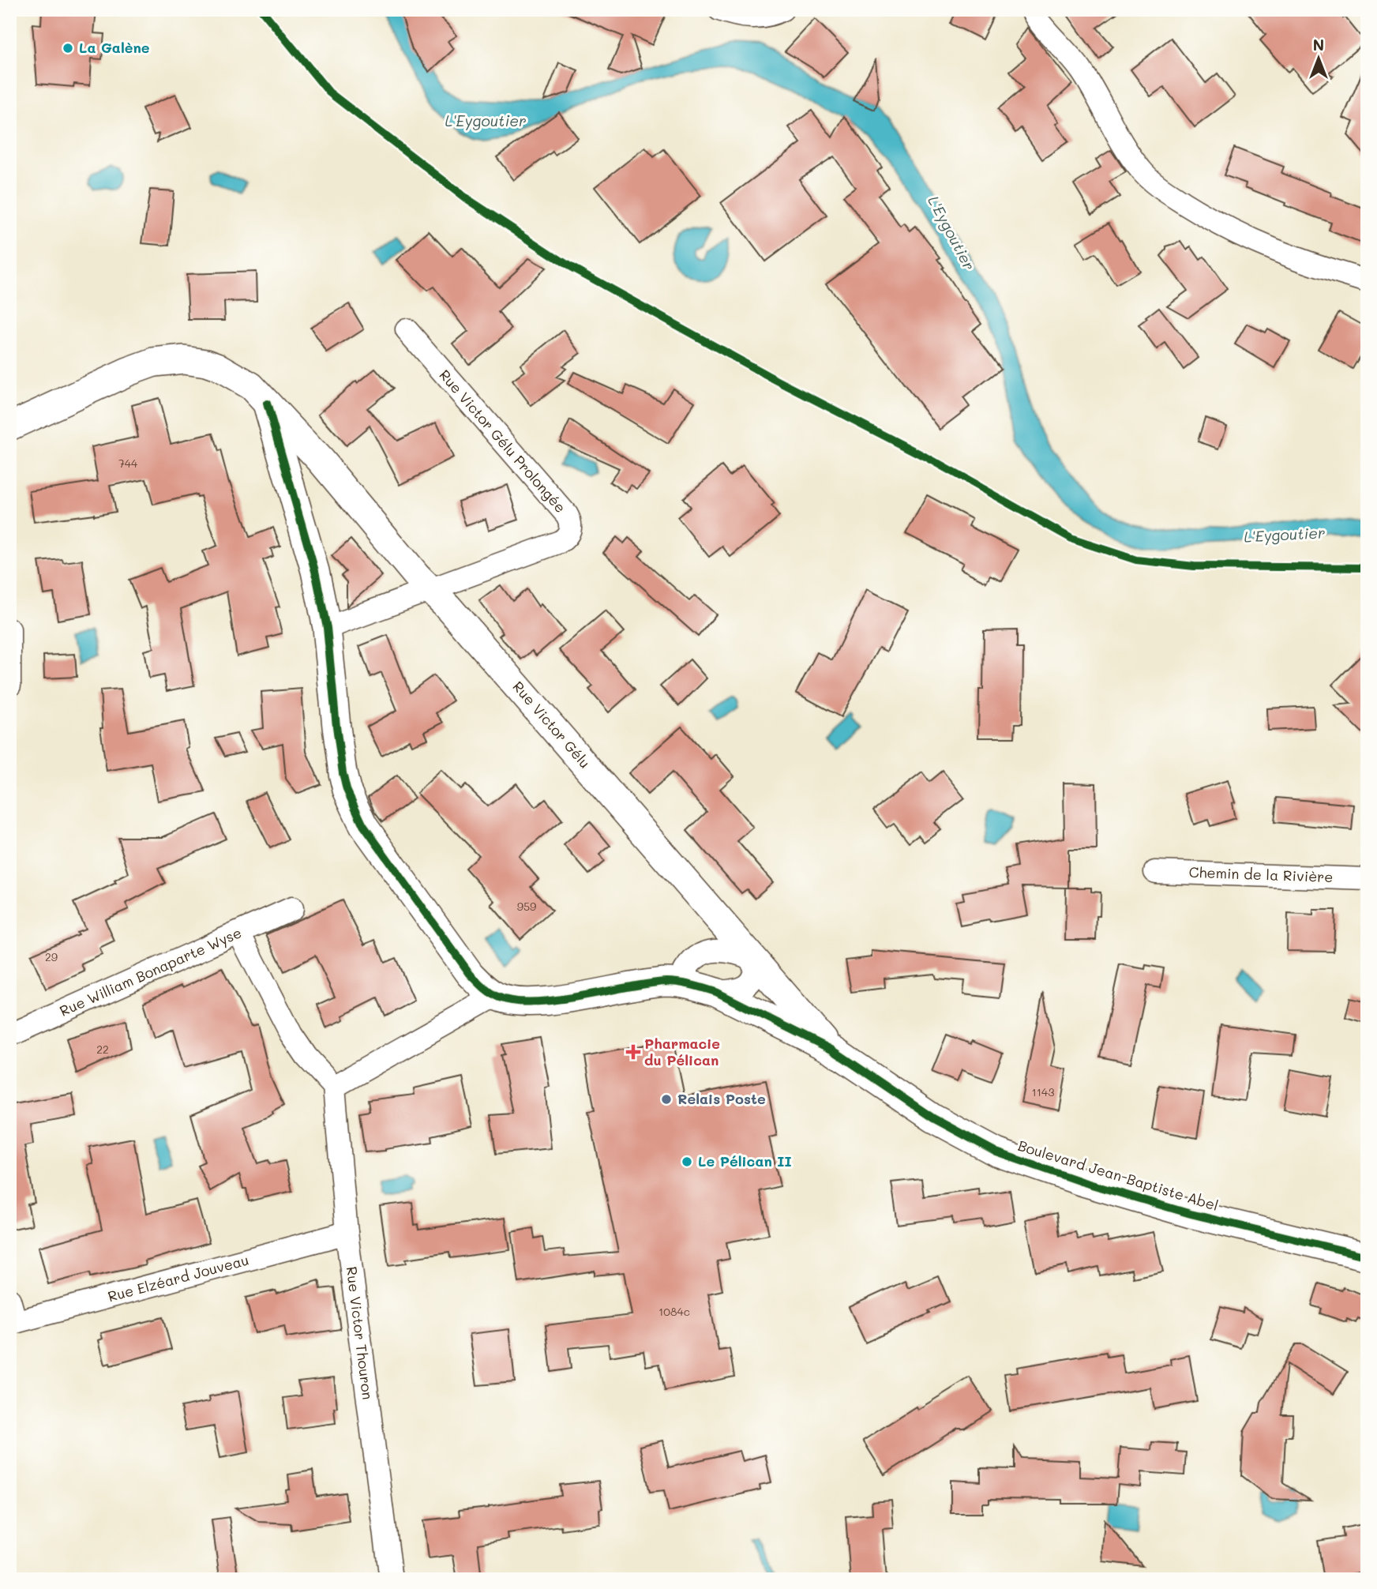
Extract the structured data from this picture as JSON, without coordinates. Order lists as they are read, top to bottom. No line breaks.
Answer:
{"streets":{"street":["Rue Victor Gélu Prolongée","Rue Victor Gélu","Chemin de la Rivière","Rue William Bonaparte Wyse","Boulevard Jean-Baptiste Abel","Rue Elzéard Jouveau","Rue Victor Thouron"]},"crossings":[["Rue Victor Gélu Prolongée","Rue Victor Gélu"],["Rue Victor Gélu Prolongée","Boulevard Jean-Baptiste Abel"],["Rue Victor Gélu","Boulevard Jean-Baptiste Abel"],["Rue Elzéard Jouveau","Rue Victor Thouron"]],"water":["L'Eygoutier"],"places":{"other":["La Galène","Relais Poste","Le Pélican II"],"health":["Pharmacie du Pélican"]},"house_numbers":["744","959","29","22","1143","1084c"],"north":"top"}
